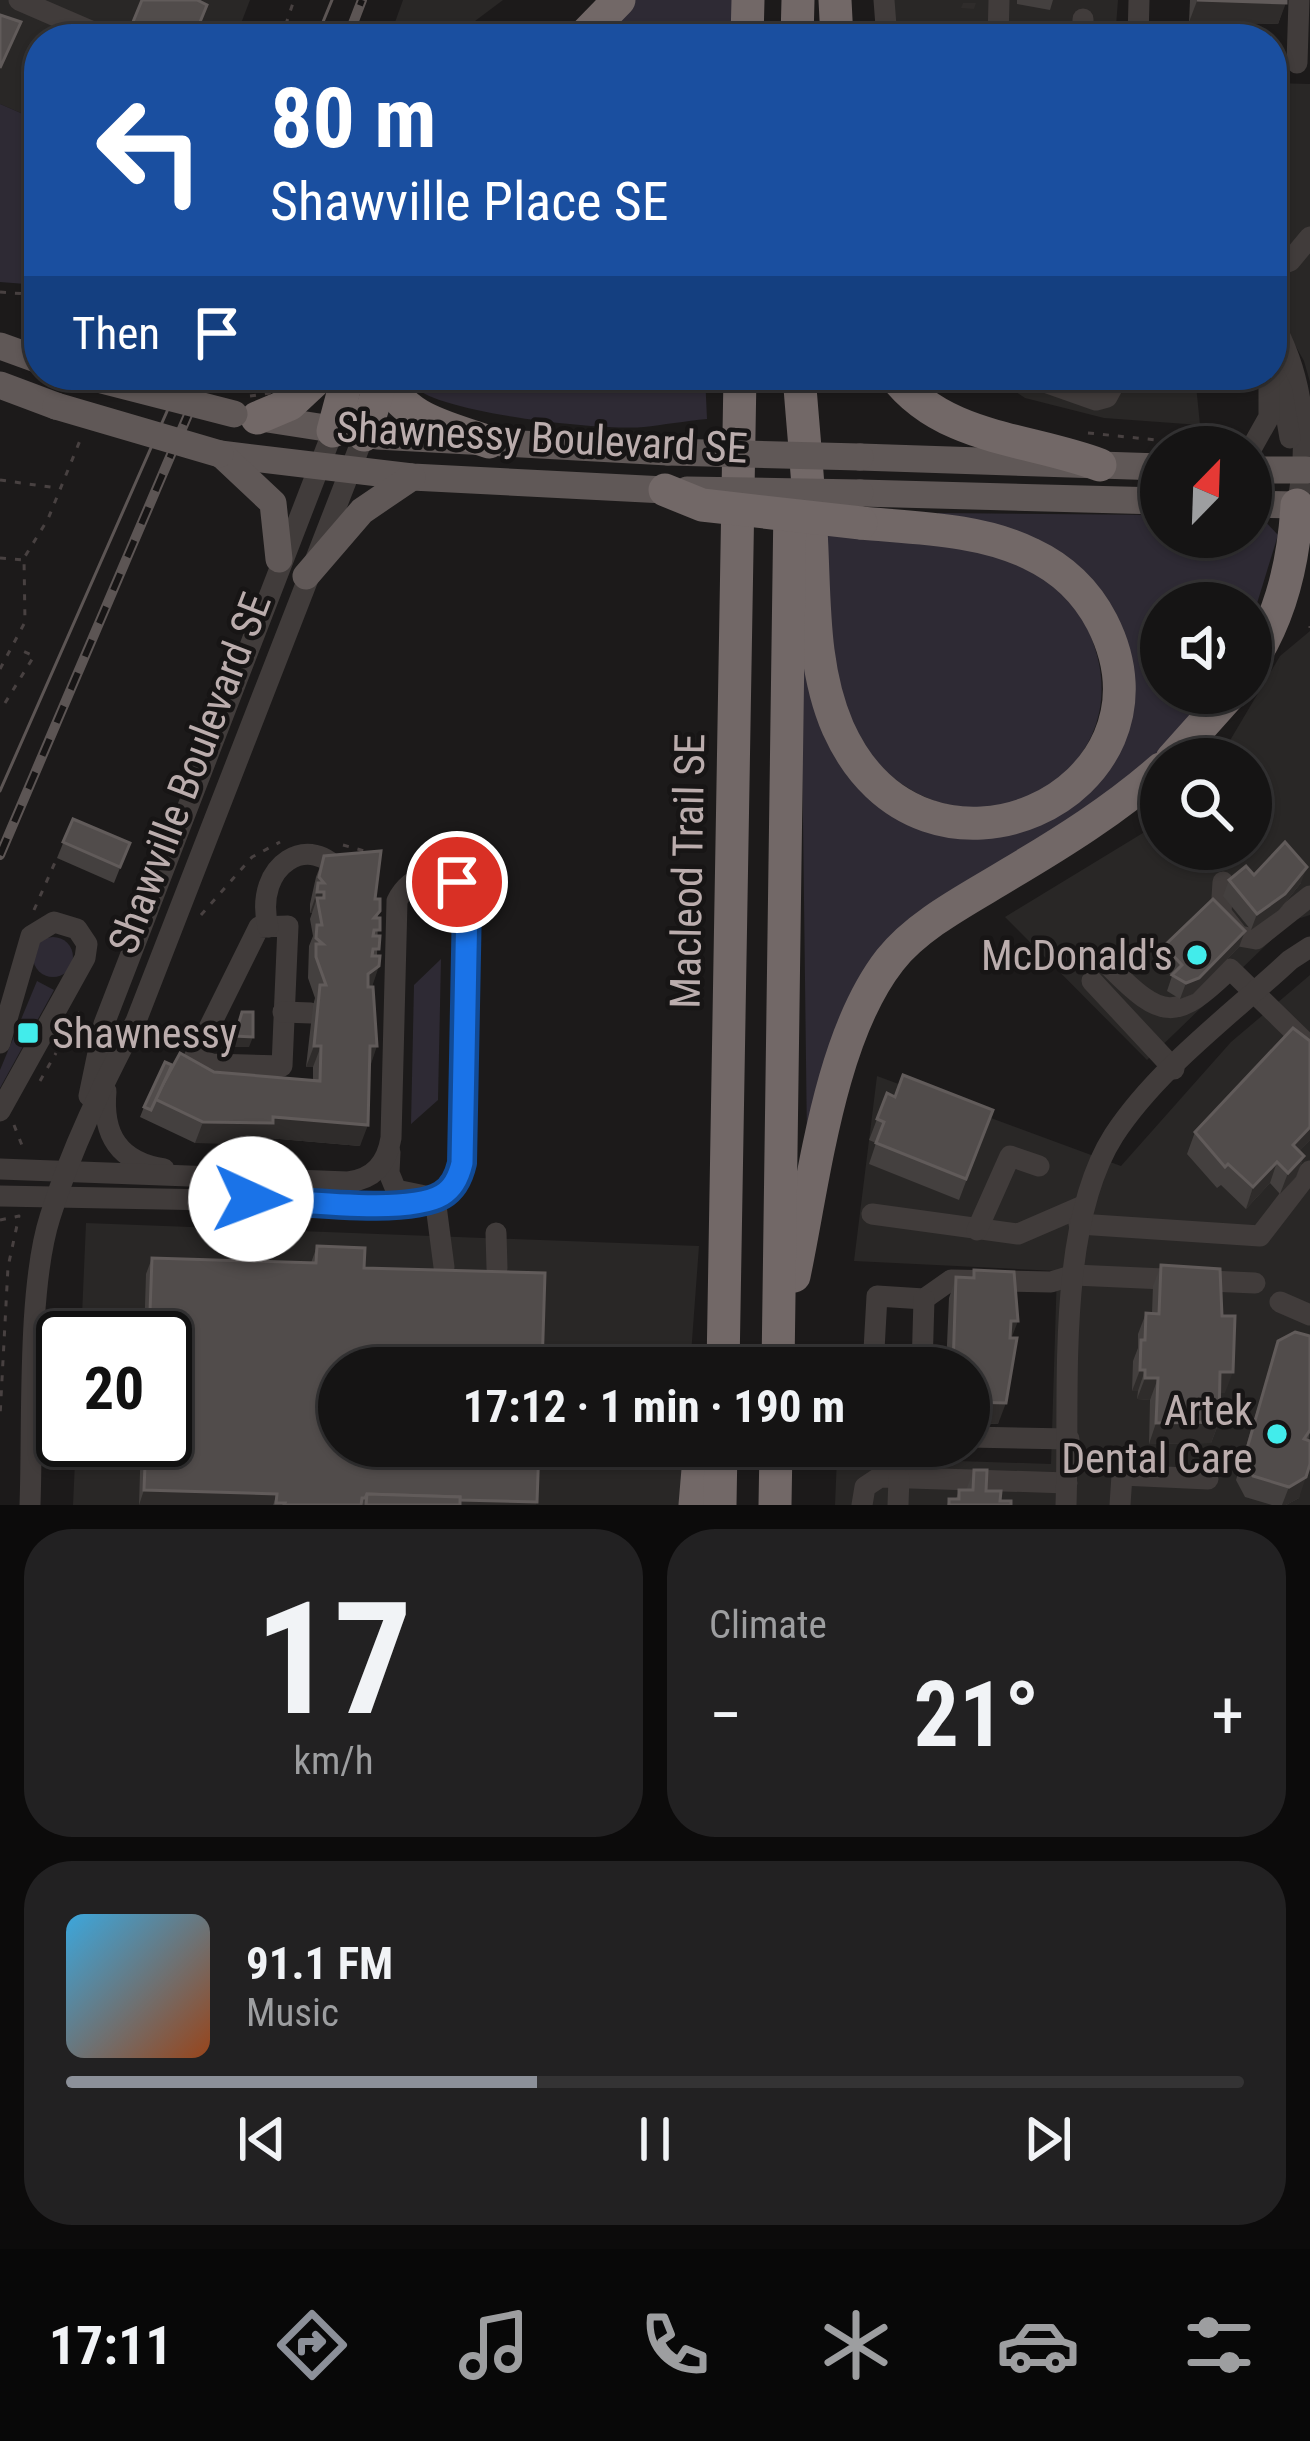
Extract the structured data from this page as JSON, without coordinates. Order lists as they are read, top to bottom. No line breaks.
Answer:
{"streets":{"highway":["Macleod Trail SE"],"main road":["Shawnessy Boulevard SE"],"street":["Shawville Boulevard SE"]},"crossings":[["Shawnessy Boulevard SE","Shawville Boulevard SE"]],"places":{"other":["McDonald's","Artek Dental Care"],"transit":["Shawnessy"]},"north":"top right","page":{"turn":["80 m","Shawville Place SE"],"then":"Then","limit":"20","trip":"17:12 · 1 min · 190 m","tile":[["17","km/h"],"Climate"],"heat":["−","21°","+"],"song":["91.1 FM","Music"],"tabs":"17:11"}}
